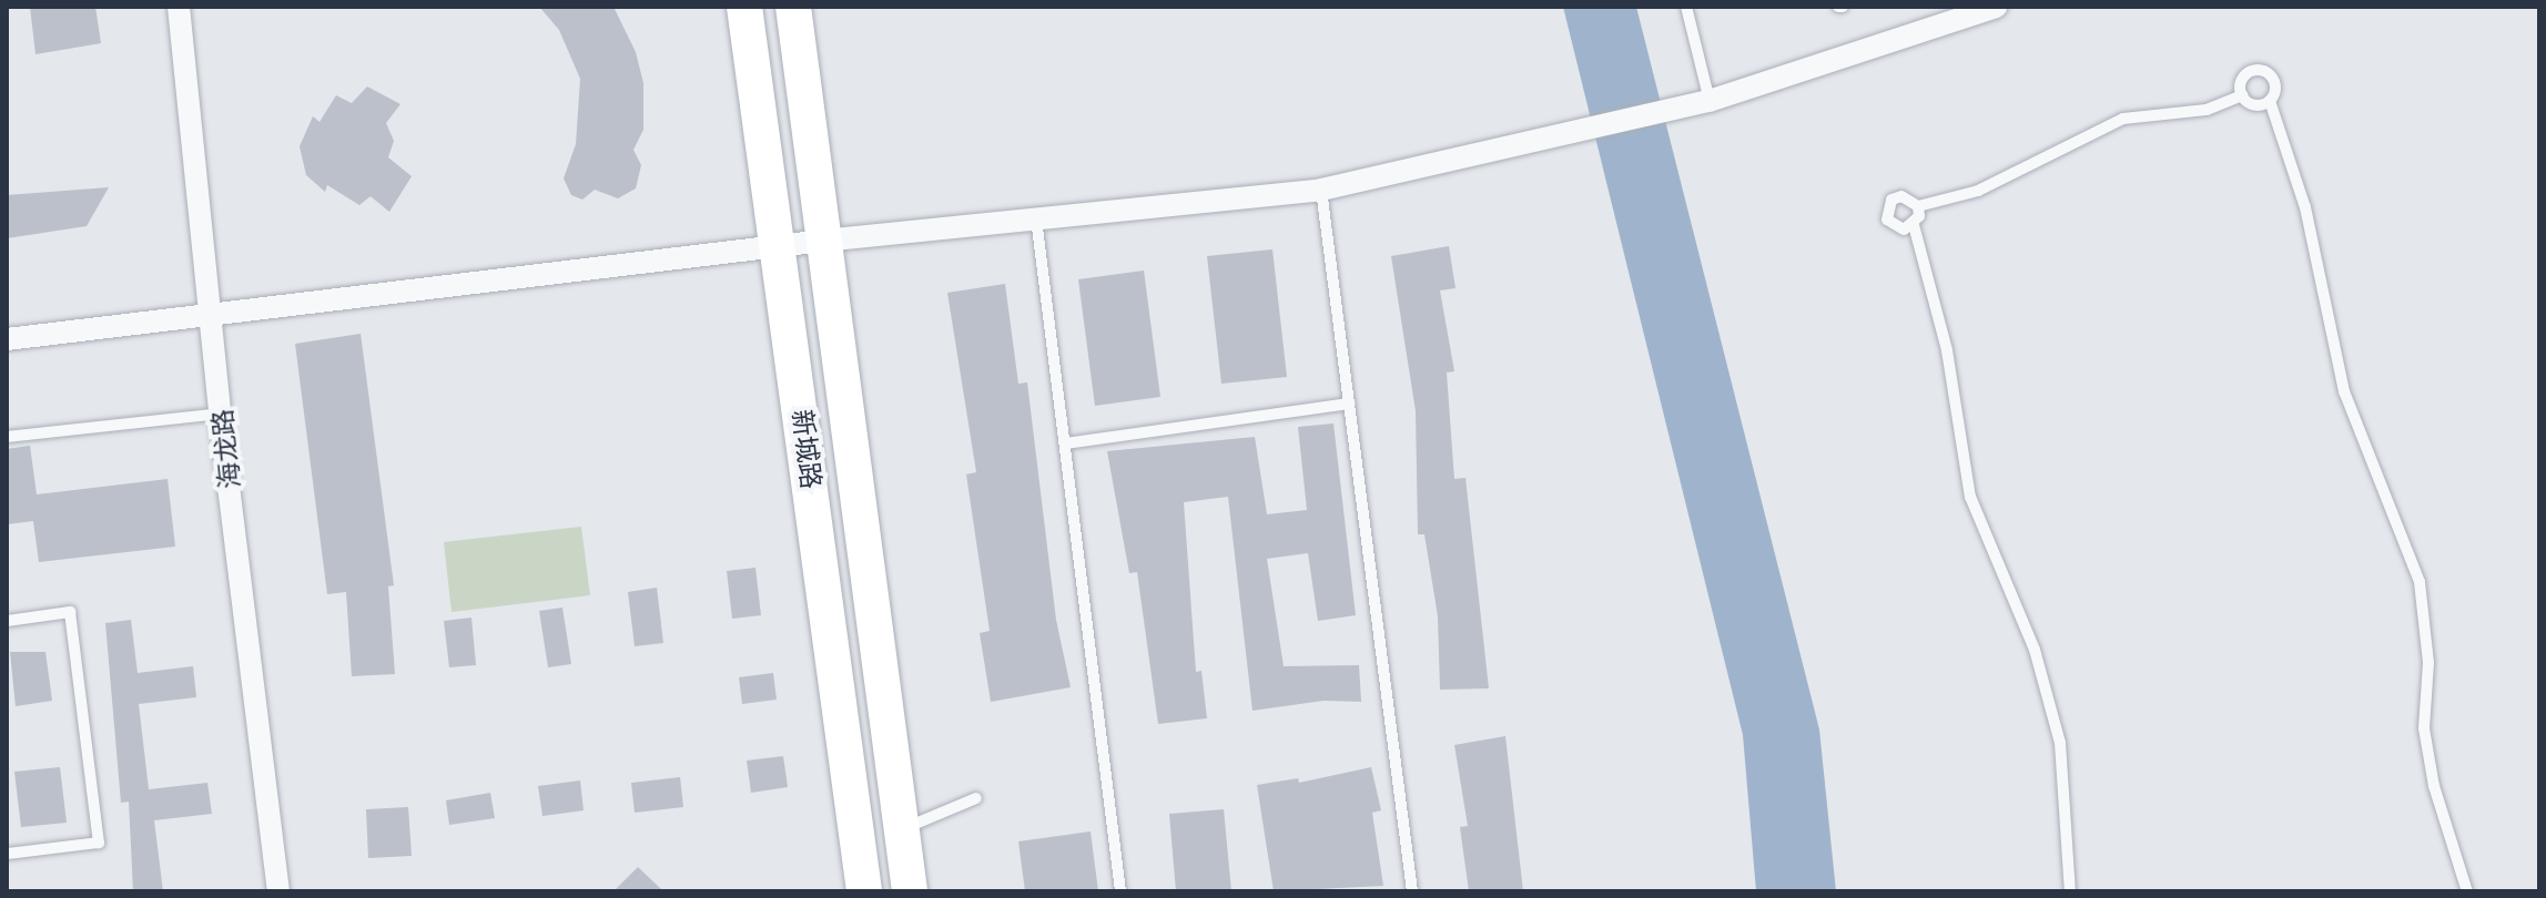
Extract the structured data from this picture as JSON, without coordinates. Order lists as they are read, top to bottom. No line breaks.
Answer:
{"streets":{"main road":["新城路"],"street":["海龙路"]}}
